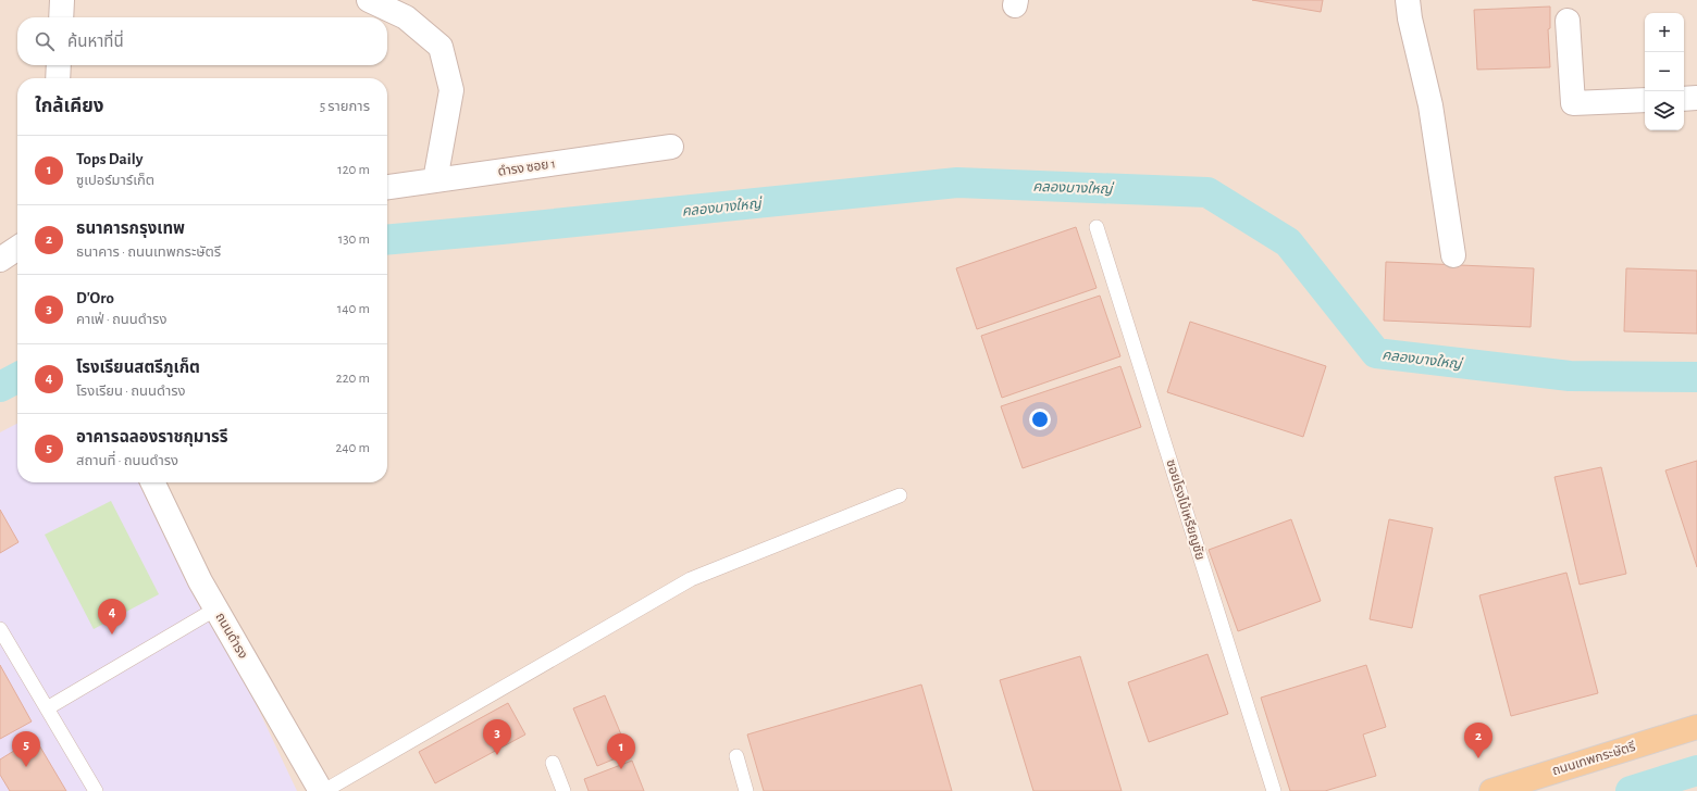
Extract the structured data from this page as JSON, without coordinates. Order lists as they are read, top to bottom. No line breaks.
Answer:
{"streets":{"main road":["ถนนเทพกระษัตรี"],"street":["ดำรง ซอย 1","ถนนดำรง"],"lane":["ซอยโรงไม้เหรียญชัย"]},"water":["คลองบางใหญ่"],"page":{"map_buttons":["+","−"],"search":"ค้นหาที่นี่","heading":["ใกล้เคียง","5 รายการ"],"list":[{"mark":"1","name":"Tops Daily","note":"ซูเปอร์มาร์เก็ต","value":"120 m"},{"mark":"2","name":"ธนาคารกรุงเทพ","note":"ธนาคาร · ถนนเทพกระษัตรี","value":"130 m"},{"mark":"3","name":"D'Oro","note":"คาเฟ่ · ถนนดำรง","value":"140 m"},{"mark":"4","name":"โรงเรียนสตรีภูเก็ต","note":"โรงเรียน · ถนนดำรง","value":"220 m"},{"mark":"5","name":"อาคารฉลองราชกุมารรี","note":"สถานที่ · ถนนดำรง","value":"240 m"}],"pins":["4","3","2","5","1"]}}
